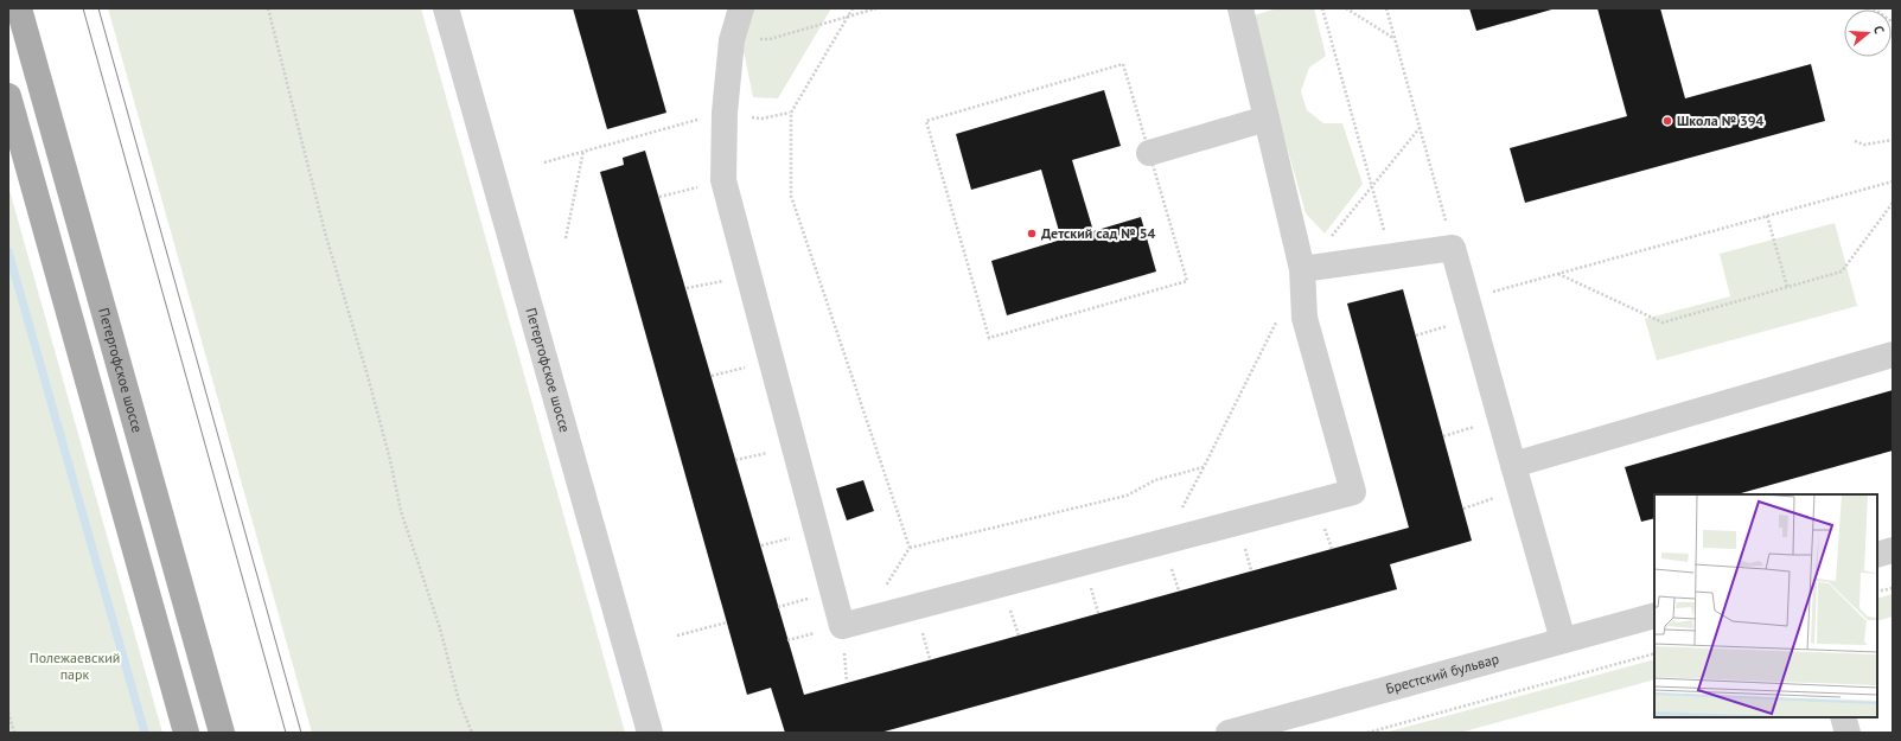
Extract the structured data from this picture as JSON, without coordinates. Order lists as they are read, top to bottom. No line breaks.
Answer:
{"streets":{"main road":["Петергофское шоссе"],"street":["Брестский бульвар"]},"parks":["Полежаевский парк"],"places":["Школа № 394","Детский сад № 54"],"north":"right"}
